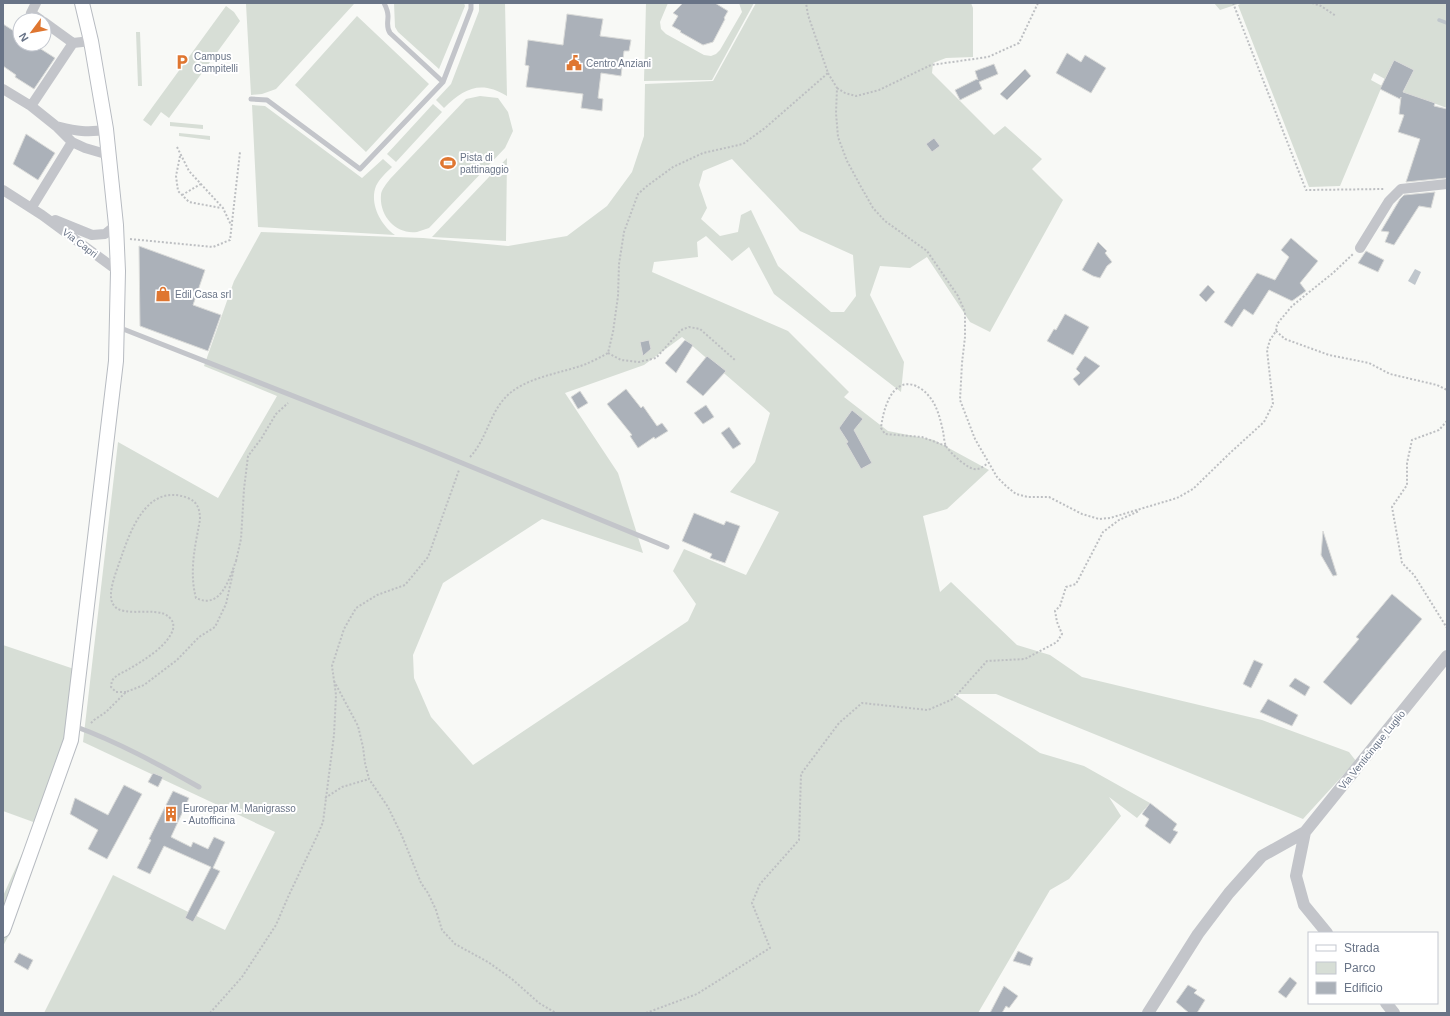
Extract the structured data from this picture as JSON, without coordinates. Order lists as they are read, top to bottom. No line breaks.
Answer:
{"streets":{"street":["Via Capri","Via Venticinque Luglio"]},"places":{"parking":["Campus Campitelli"],"public building":["Centro Anziani"],"sports":["Pista di pattinaggio"],"shop":["Edil Casa srl"],"building":["Eurorepar M. Manigrasso - Autofficina"]},"legend":["Strada","Parco","Edificio"],"north":"bottom left"}
